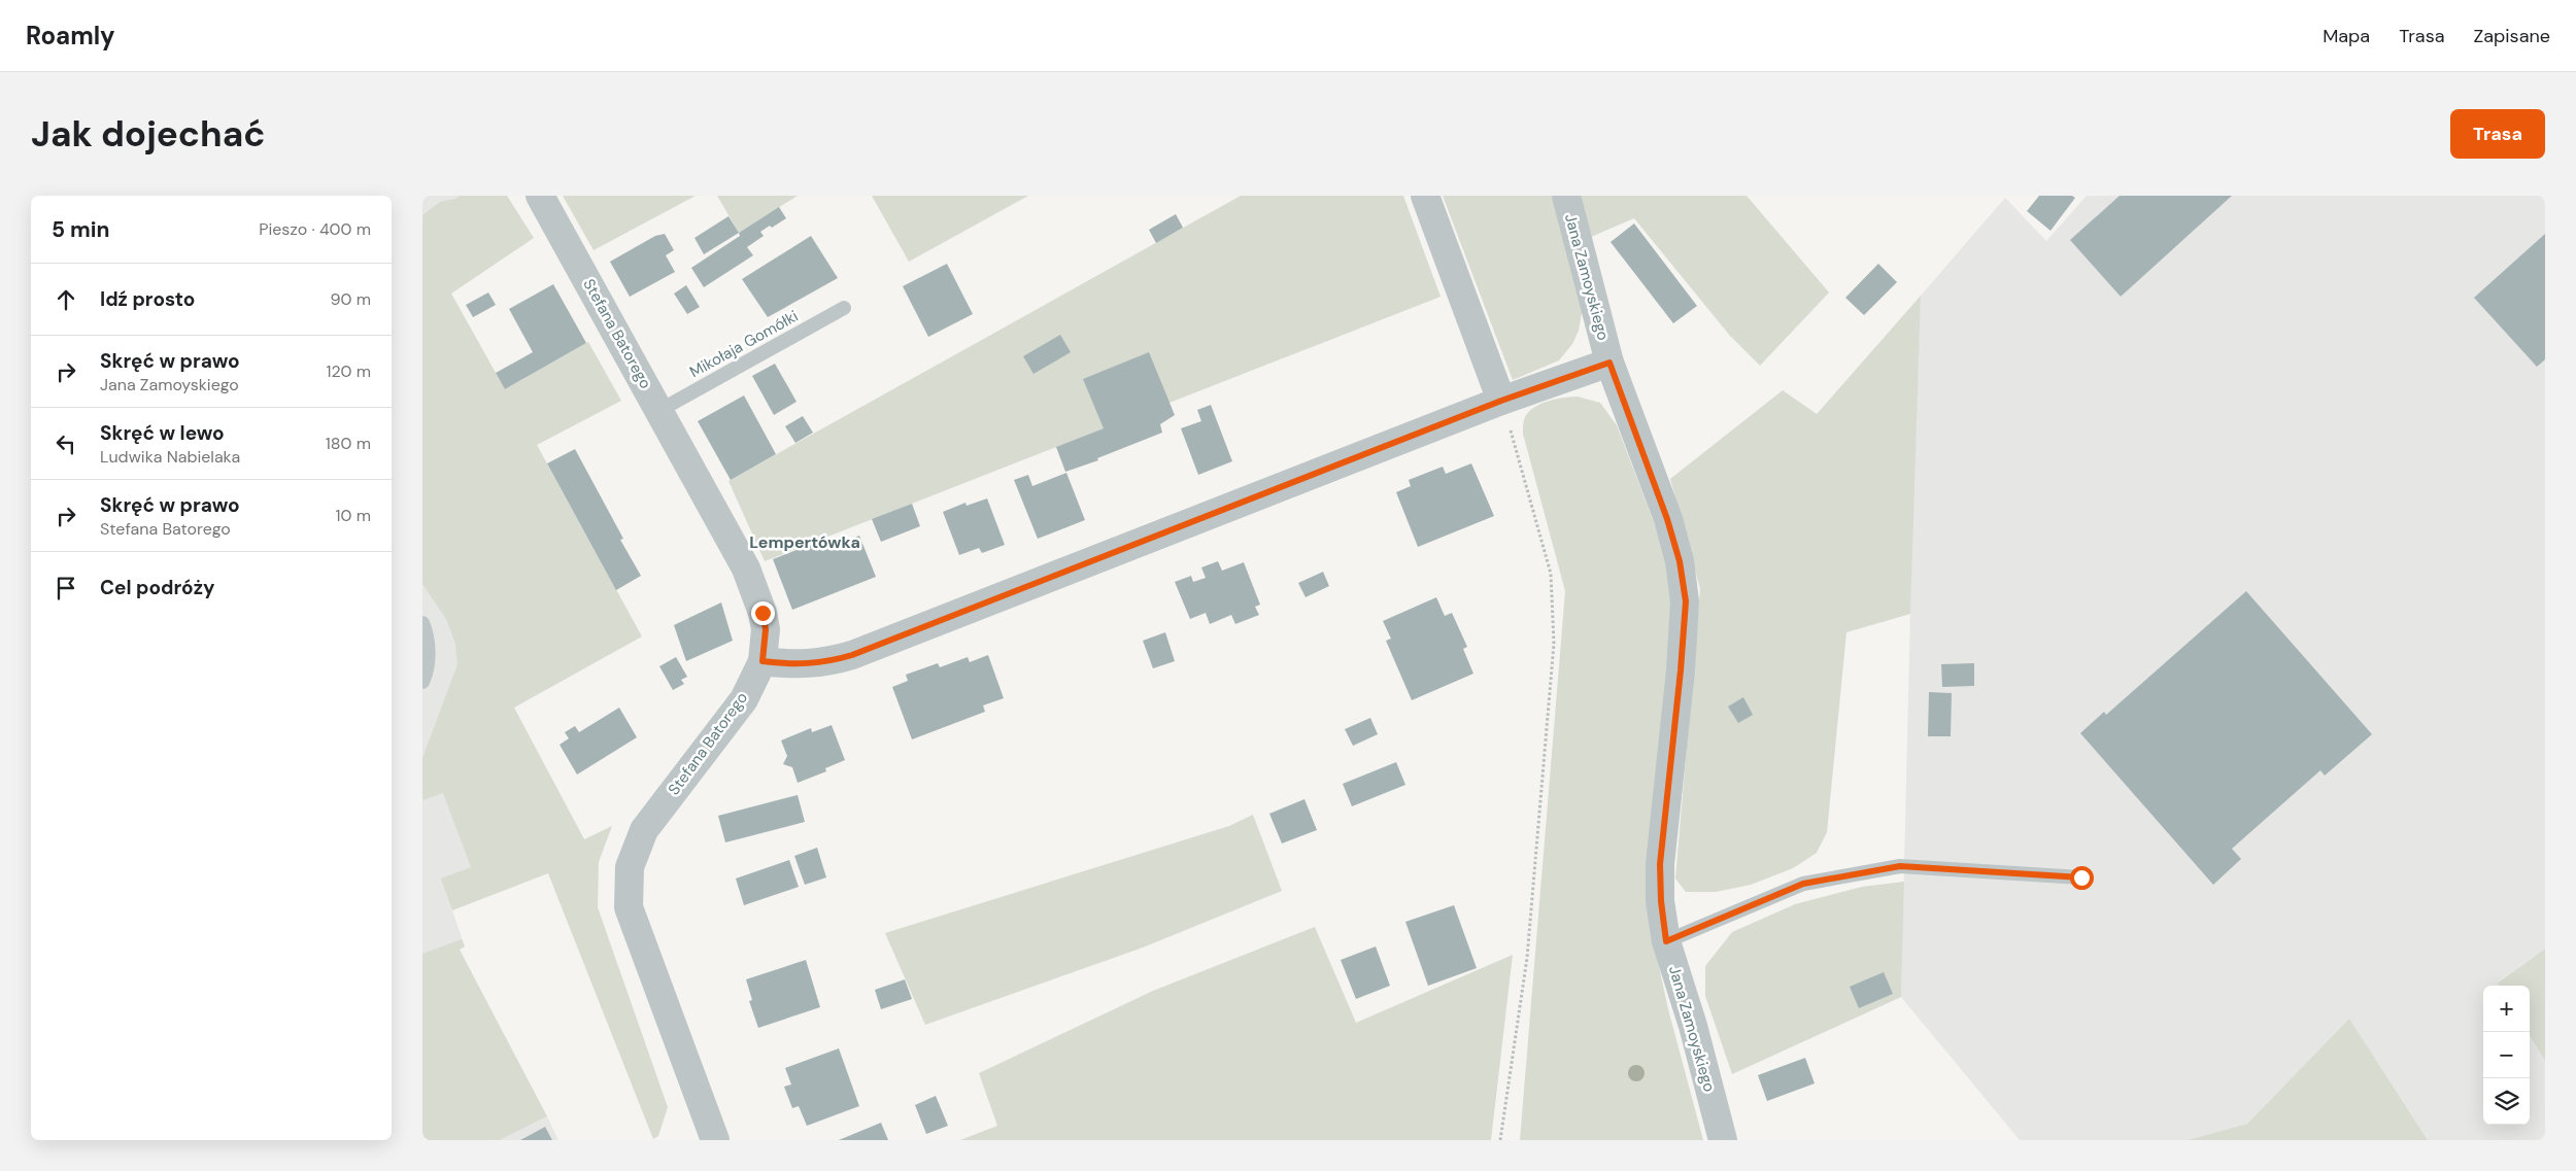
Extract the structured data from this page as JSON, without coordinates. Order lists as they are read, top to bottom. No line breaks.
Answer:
{"streets":{"street":["Jana Zamoyskiego","Stefana Batorego"],"lane":["Mikołaja Gomółki"]},"crossings":[["Stefana Batorego","Mikołaja Gomółki"]],"districts":["Lempertówka"],"page":{"header":"Roamly","nav":["Mapa","Trasa","Zapisane"],"buttons":"Trasa","title":"Jak dojechać","heading":["5 min","Pieszo · 400 m"],"list":[["Idź prosto","90 m"],["Skręć w prawo","Jana Zamoyskiego","120 m"],["Skręć w lewo","Ludwika Nabielaka","180 m"],["Skręć w prawo","Stefana Batorego","10 m"],"Cel podróży"],"map_buttons":["+","−"]}}
